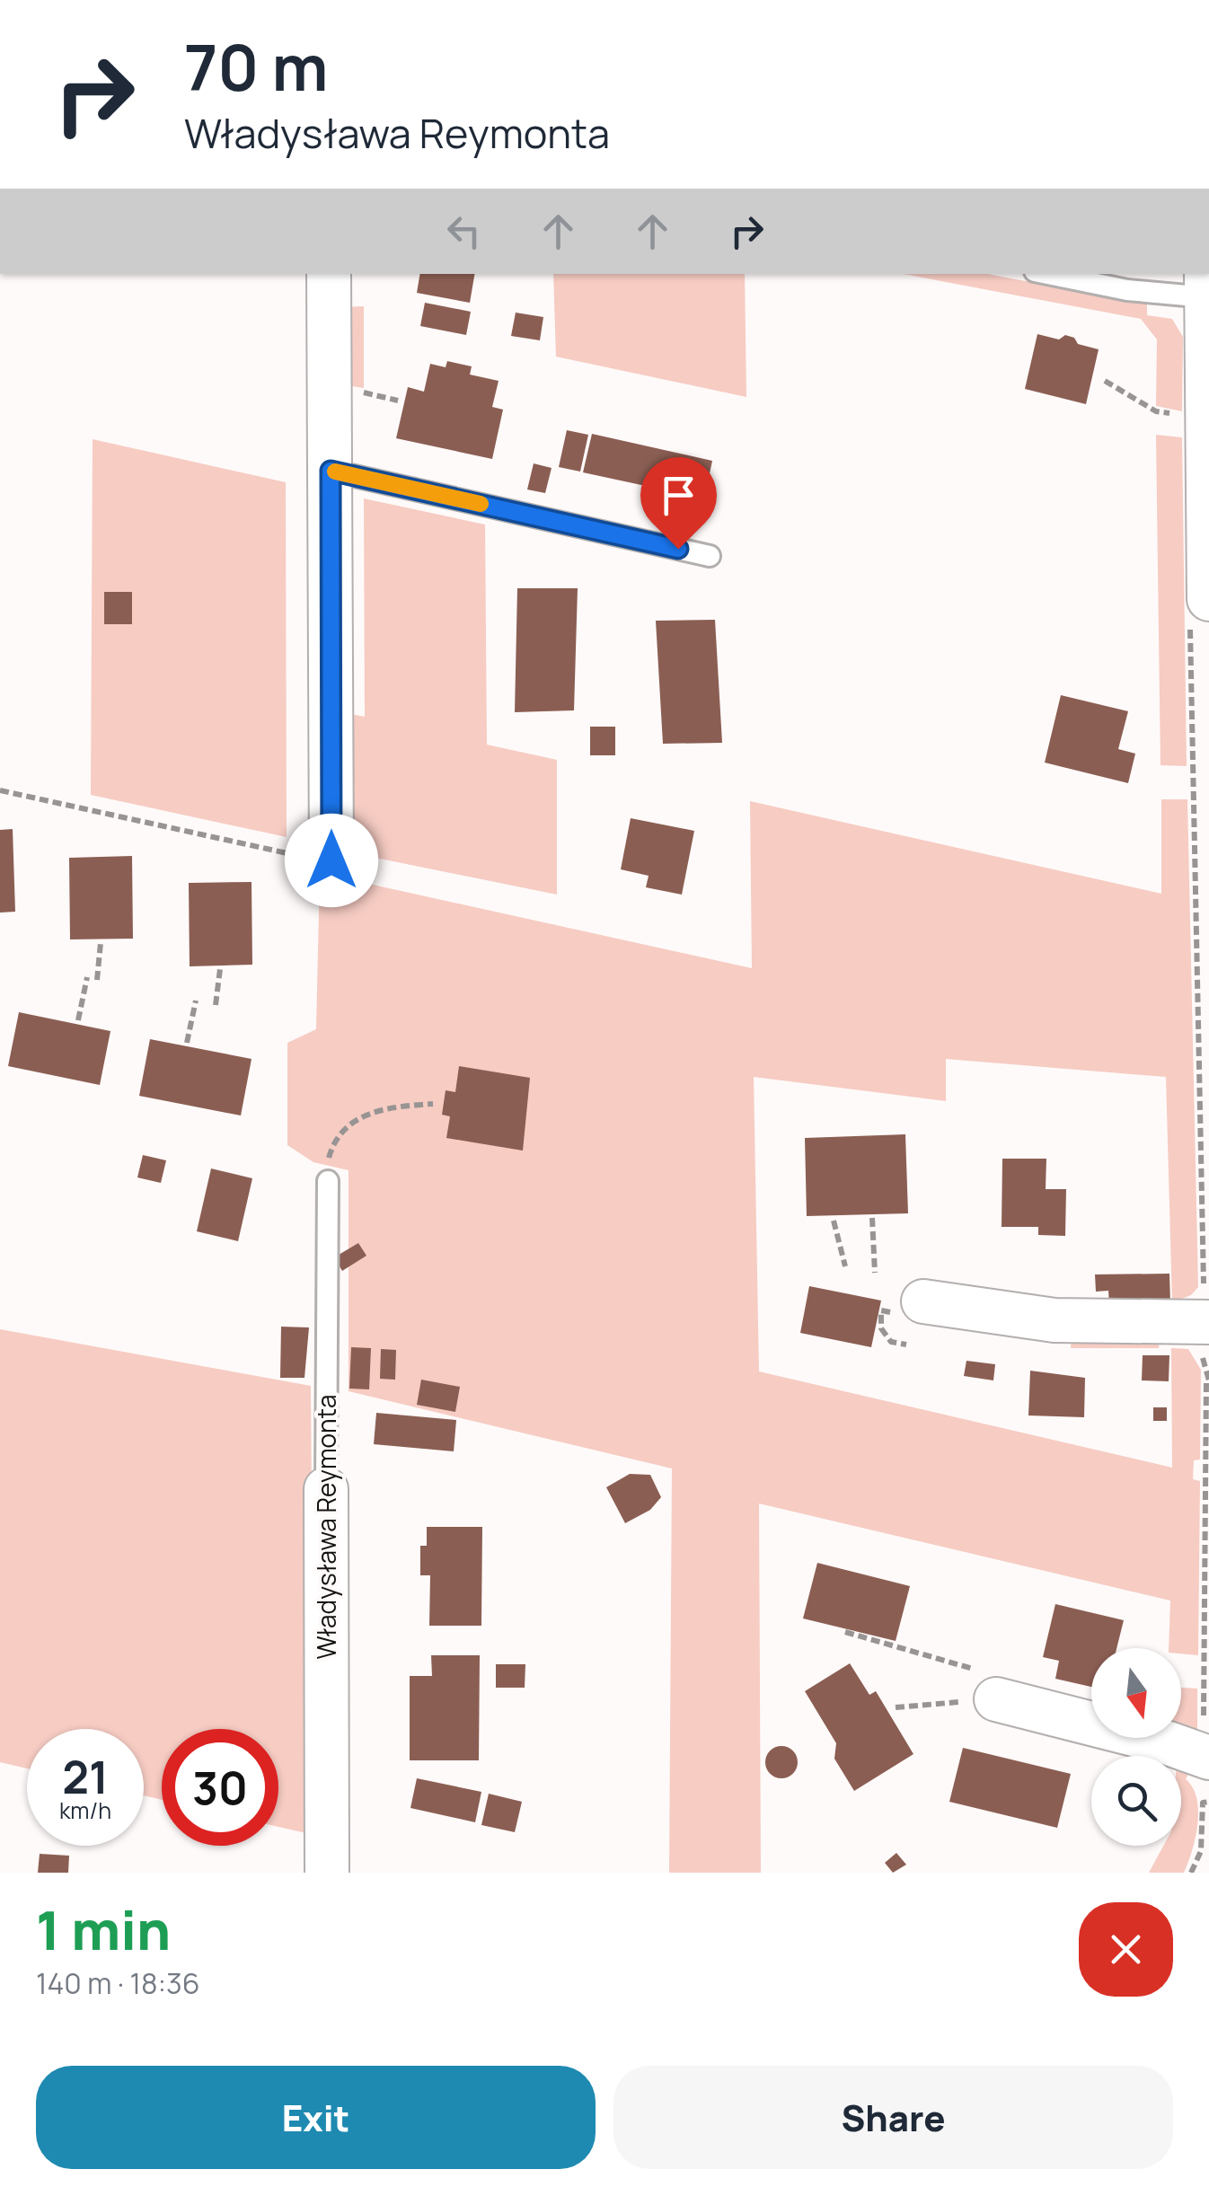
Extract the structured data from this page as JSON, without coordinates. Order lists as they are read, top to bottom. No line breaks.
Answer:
{"streets":{"street":["Władysława Reymonta"]},"north":"bottom","page":{"turn":["70 m","Władysława Reymonta"],"speed":"21 km/h","limit":"30","heading":["1 min","140 m · 18:36"],"buttons":["Exit","Share"]}}
